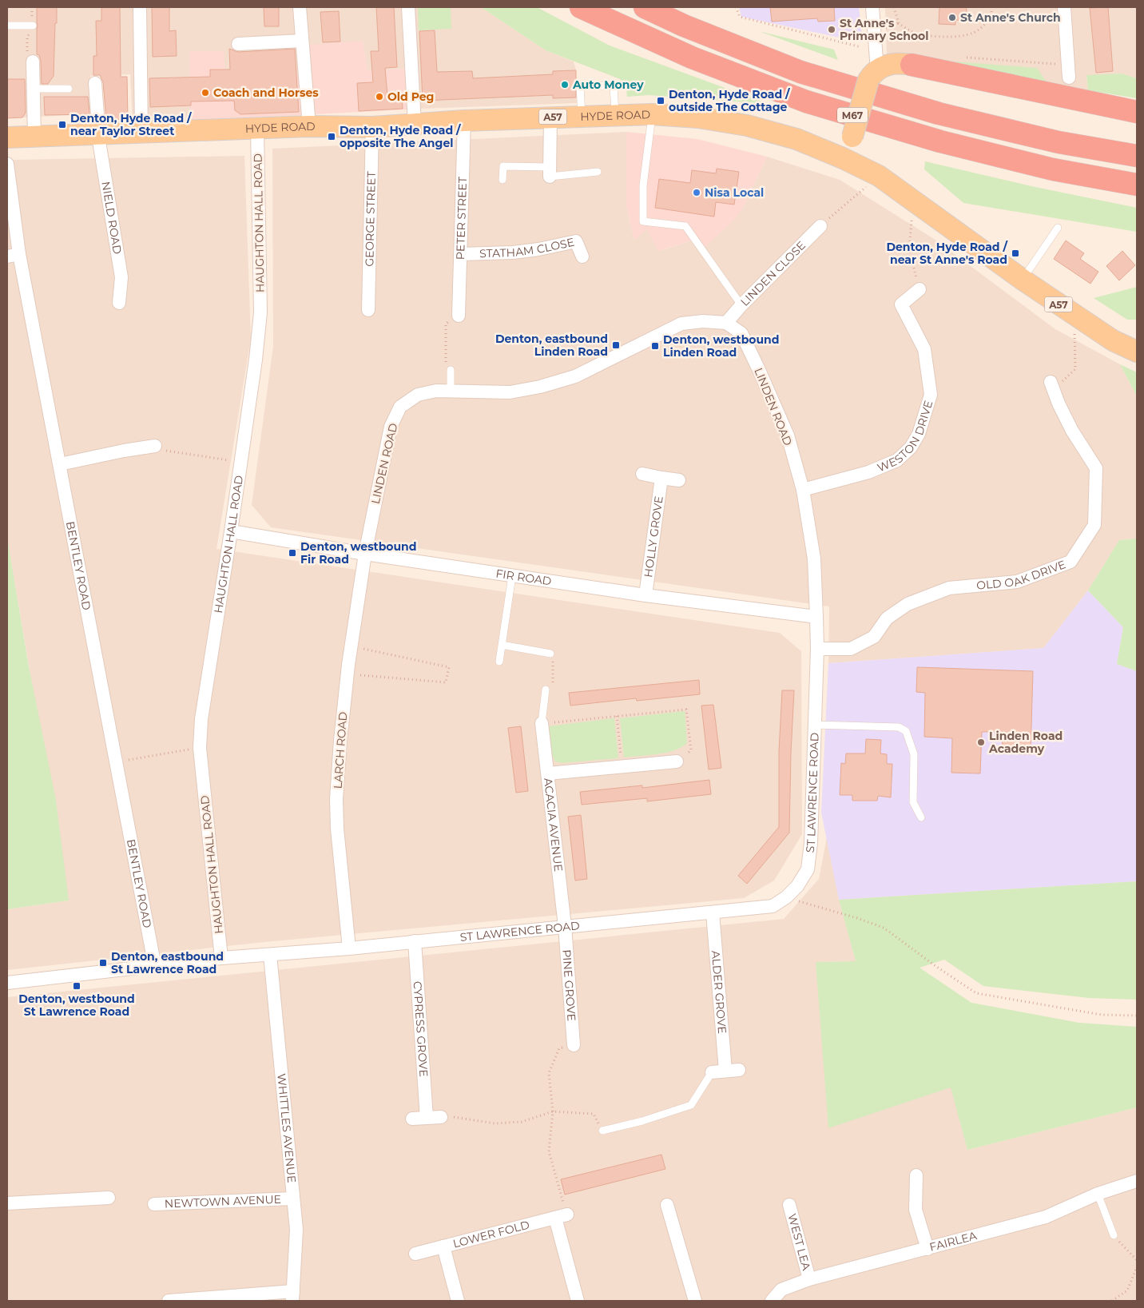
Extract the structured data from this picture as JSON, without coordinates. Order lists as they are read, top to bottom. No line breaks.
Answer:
{"streets":{"highway":["M67"],"main road":["HYDE ROAD","A57"],"street":["NIELD ROAD","PETER STREET","GEORGE STREET","HAUGHTON HALL ROAD","STATHAM CLOSE","LINDEN CLOSE","LINDEN ROAD","WESTON DRIVE","HOLLY GROVE","BENTLEY ROAD","OLD OAK DRIVE","FIR ROAD","LARCH ROAD","ST LAWRENCE ROAD","ACACIA AVENUE","PINE GROVE","ALDER GROVE","CYPRESS GROVE","WHITTLES AVENUE","NEWTOWN AVENUE","LOWER FOLD","WEST LEA","FAIRLEA"]},"crossings":[["HYDE ROAD","NIELD ROAD"],["HYDE ROAD","PETER STREET"],["HYDE ROAD","GEORGE STREET"],["HYDE ROAD","HAUGHTON HALL ROAD"],["PETER STREET","STATHAM CLOSE"],["HAUGHTON HALL ROAD","FIR ROAD"],["HAUGHTON HALL ROAD","ST LAWRENCE ROAD"],["LINDEN CLOSE","LINDEN ROAD"],["LINDEN ROAD","WESTON DRIVE"],["LINDEN ROAD","OLD OAK DRIVE"],["LINDEN ROAD","FIR ROAD"],["LINDEN ROAD","LARCH ROAD"],["LINDEN ROAD","ST LAWRENCE ROAD"],["HOLLY GROVE","FIR ROAD"],["BENTLEY ROAD","ST LAWRENCE ROAD"],["OLD OAK DRIVE","ST LAWRENCE ROAD"],["FIR ROAD","LARCH ROAD"],["LARCH ROAD","ST LAWRENCE ROAD"],["ST LAWRENCE ROAD","ACACIA AVENUE"],["ST LAWRENCE ROAD","PINE GROVE"],["ST LAWRENCE ROAD","ALDER GROVE"],["ST LAWRENCE ROAD","CYPRESS GROVE"],["ST LAWRENCE ROAD","WHITTLES AVENUE"],["ACACIA AVENUE","PINE GROVE"],["WHITTLES AVENUE","NEWTOWN AVENUE"],["WEST LEA","FAIRLEA"]],"places":{"other":["St Anne's Church","St Anne's Primary School","Auto Money","Coach and Horses","Old Peg","Nisa Local","Linden Road Academy"],"transit":["Denton, Hyde Road / outside The Cottage","Denton, Hyde Road / near Taylor Street","Denton, Hyde Road / opposite The Angel","Denton, Hyde Road / near St Anne's Road","Denton, eastbound Linden Road","Denton, westbound Linden Road","Denton, westbound Fir Road","Denton, eastbound St Lawrence Road","Denton, westbound St Lawrence Road"]}}
